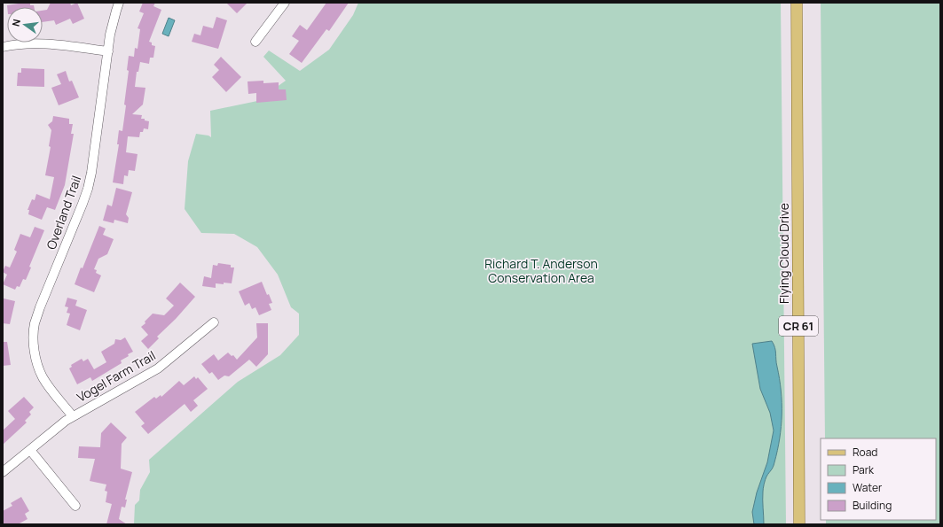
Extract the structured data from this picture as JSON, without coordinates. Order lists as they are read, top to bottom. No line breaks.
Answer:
{"streets":{"main road":["Flying Cloud Drive","CR 61"],"street":["Overland Trail","Vogel Farm Trail"]},"crossings":[["Overland Trail","Vogel Farm Trail"]],"parks":["Richard T. Anderson Conservation Area"],"legend":["Road","Park","Water","Building"],"north":"left"}
